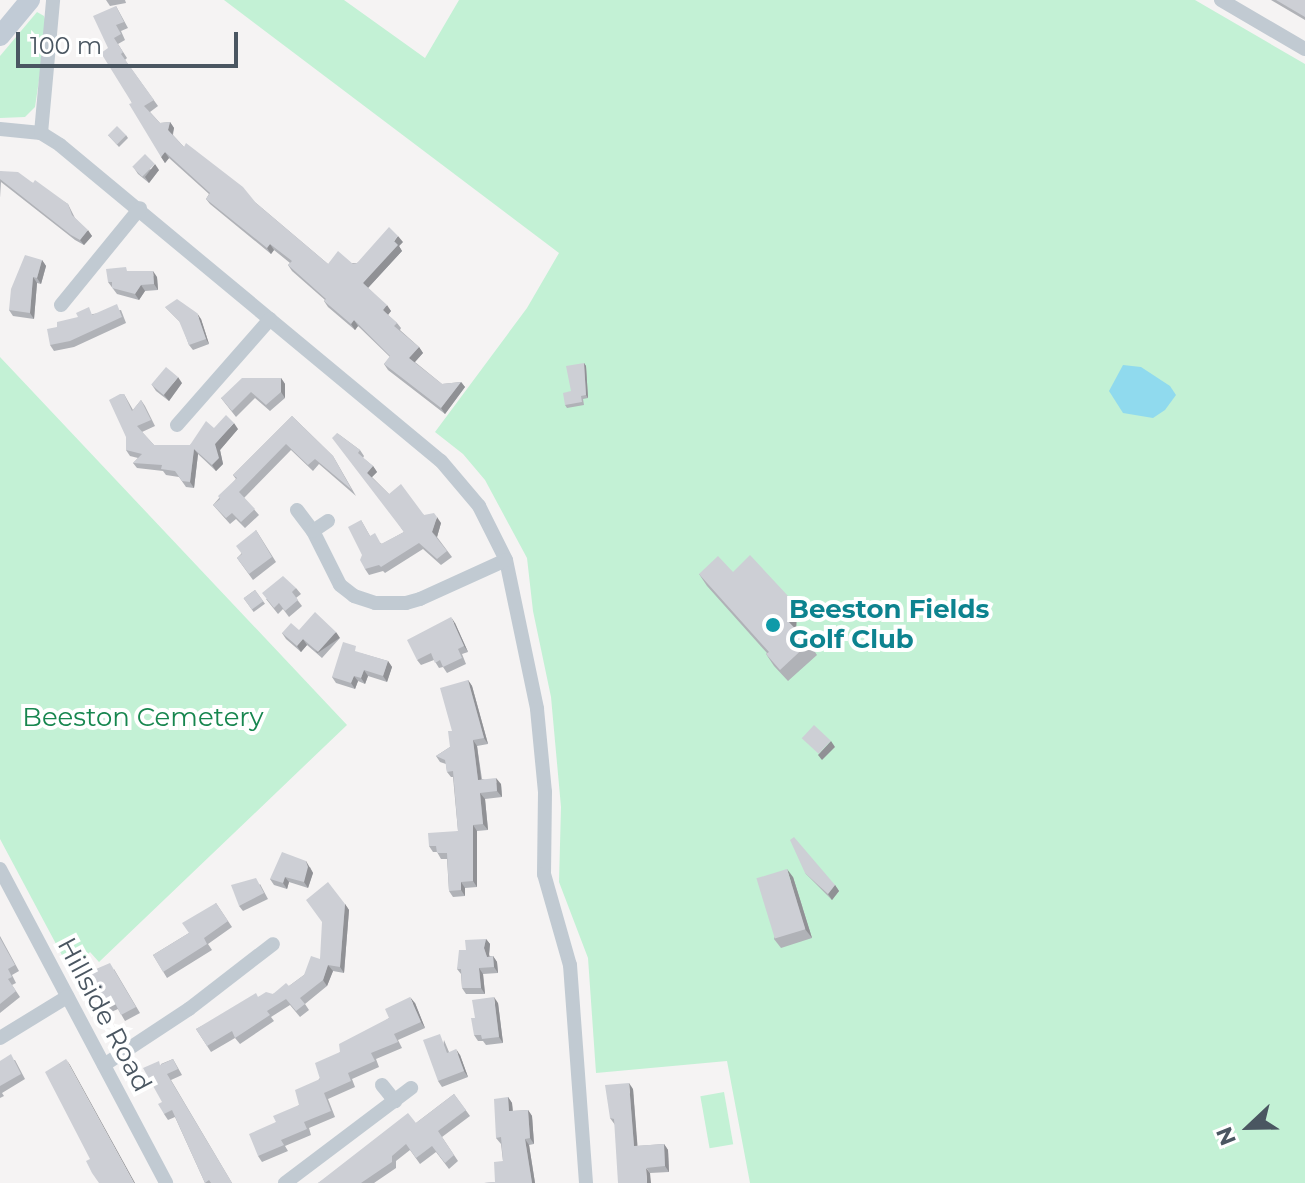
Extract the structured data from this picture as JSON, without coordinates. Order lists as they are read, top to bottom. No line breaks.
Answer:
{"streets":{"street":["Hillside Road"]},"parks":["Beeston Cemetery"],"places":["Beeston Fields Golf Club"],"scale_bar":"100 m","north":"left"}
